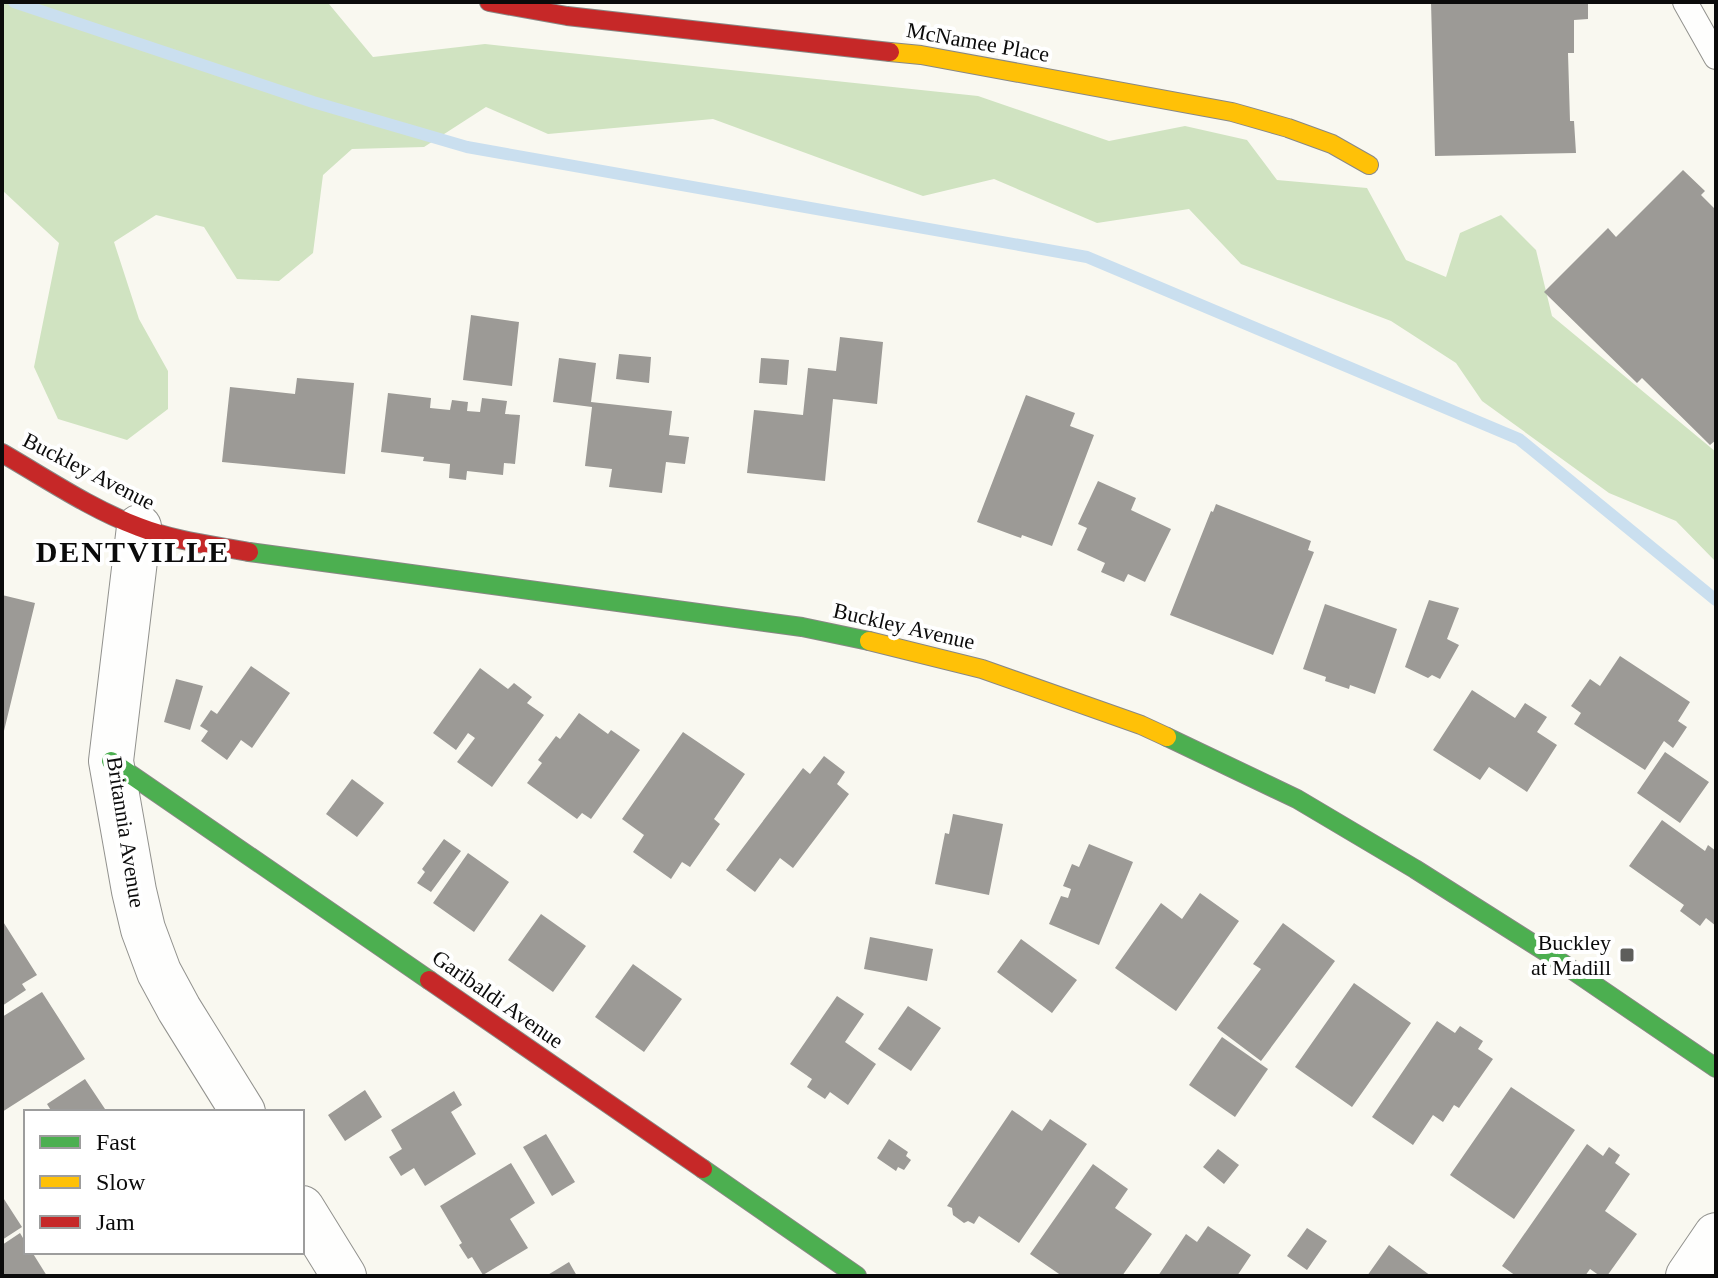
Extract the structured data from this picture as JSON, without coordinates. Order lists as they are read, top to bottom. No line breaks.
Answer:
{"streets":{"street":["McNamee Place","Buckley Avenue","Britannia Avenue","Garibaldi Avenue"]},"crossings":[["Buckley Avenue","Britannia Avenue"],["Britannia Avenue","Garibaldi Avenue"]],"districts":["DENTVILLE"],"places":{"transit":["Buckley at Madill"]},"legend":["Fast","Slow","Jam"]}
